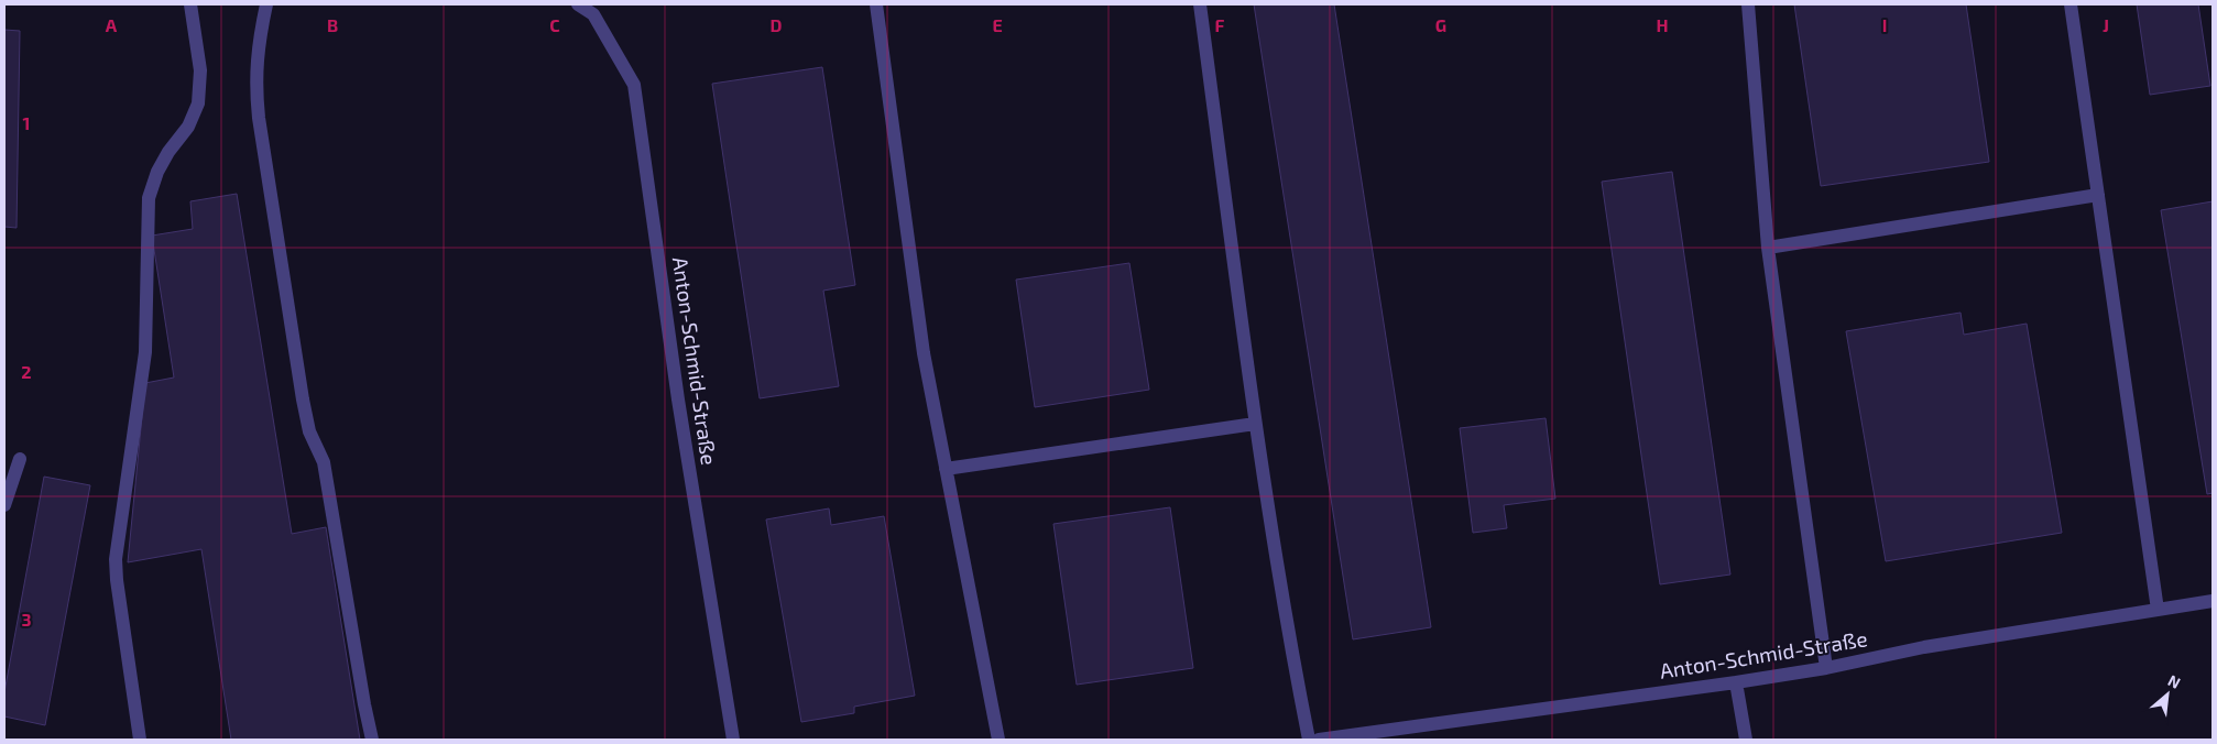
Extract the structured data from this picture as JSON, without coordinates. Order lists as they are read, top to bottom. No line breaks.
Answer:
{"streets":{"lane":["Anton-Schmid-Straße"]},"north":"top right","grid":{"columns":["A","B","C","D","E","F","G","H","I","J"],"rows":["1","2","3"]}}
